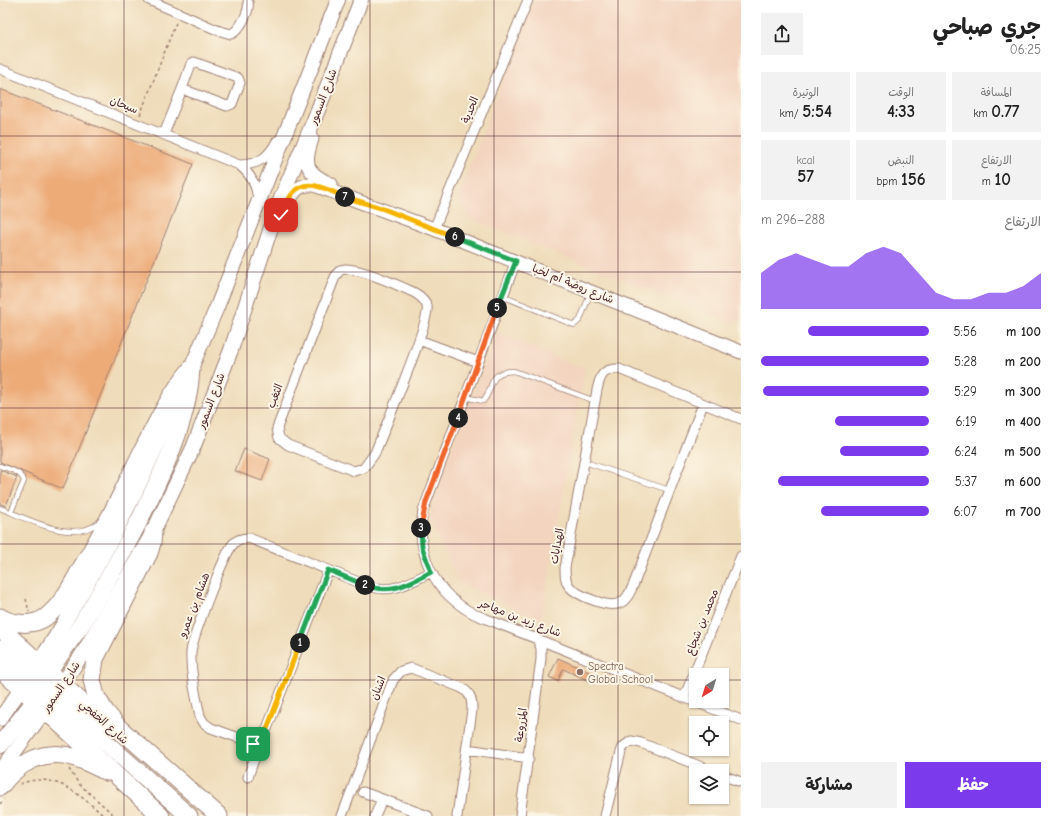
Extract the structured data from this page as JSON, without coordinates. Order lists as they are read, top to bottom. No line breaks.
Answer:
{"streets":{"highway":["شارع الخفجي"],"main road":["شارع السمور"],"street":["سيحان","الحدية","شارع روضة أم لخبا","الثغب","الهدايات","هشام بن عمرو","شارع زيد بن مهاجر","محمد بن شجاع","اشنان","المزروعة"]},"crossings":[["شارع السمور","سيحان"],["شارع السمور","شارع روضة أم لخبا"],["شارع السمور","شارع الخفجي"],["الحدية","شارع روضة أم لخبا"],["شارع روضة أم لخبا","شارع زيد بن مهاجر"],["هشام بن عمرو","شارع زيد بن مهاجر"],["شارع زيد بن مهاجر","محمد بن شجاع"],["شارع زيد بن مهاجر","المزروعة"]],"places":["Spectra Global School"],"north":"bottom left","page":{"heading":["جري صباحي","06:25"],"stats":[["المسافة","0.77 km"],["الوقت","4:33"],["الوتيرة","5:54 /km"],["الارتفاع","10 m"],["النبض","156 bpm"],["kcal","57"]],"pins":["7","6","5","4","3","2","1"],"chart":["الارتفاع","288–296 m"],"list":[{"name":"100 m","note":"5:56"},{"name":"200 m","note":"5:28"},{"name":"300 m","note":"5:29"},{"name":"400 m","note":"6:19"},{"name":"500 m","note":"6:24"},{"name":"600 m","note":"5:37"},{"name":"700 m","note":"6:07"}],"buttons":["حفظ","مشاركة"]}}
